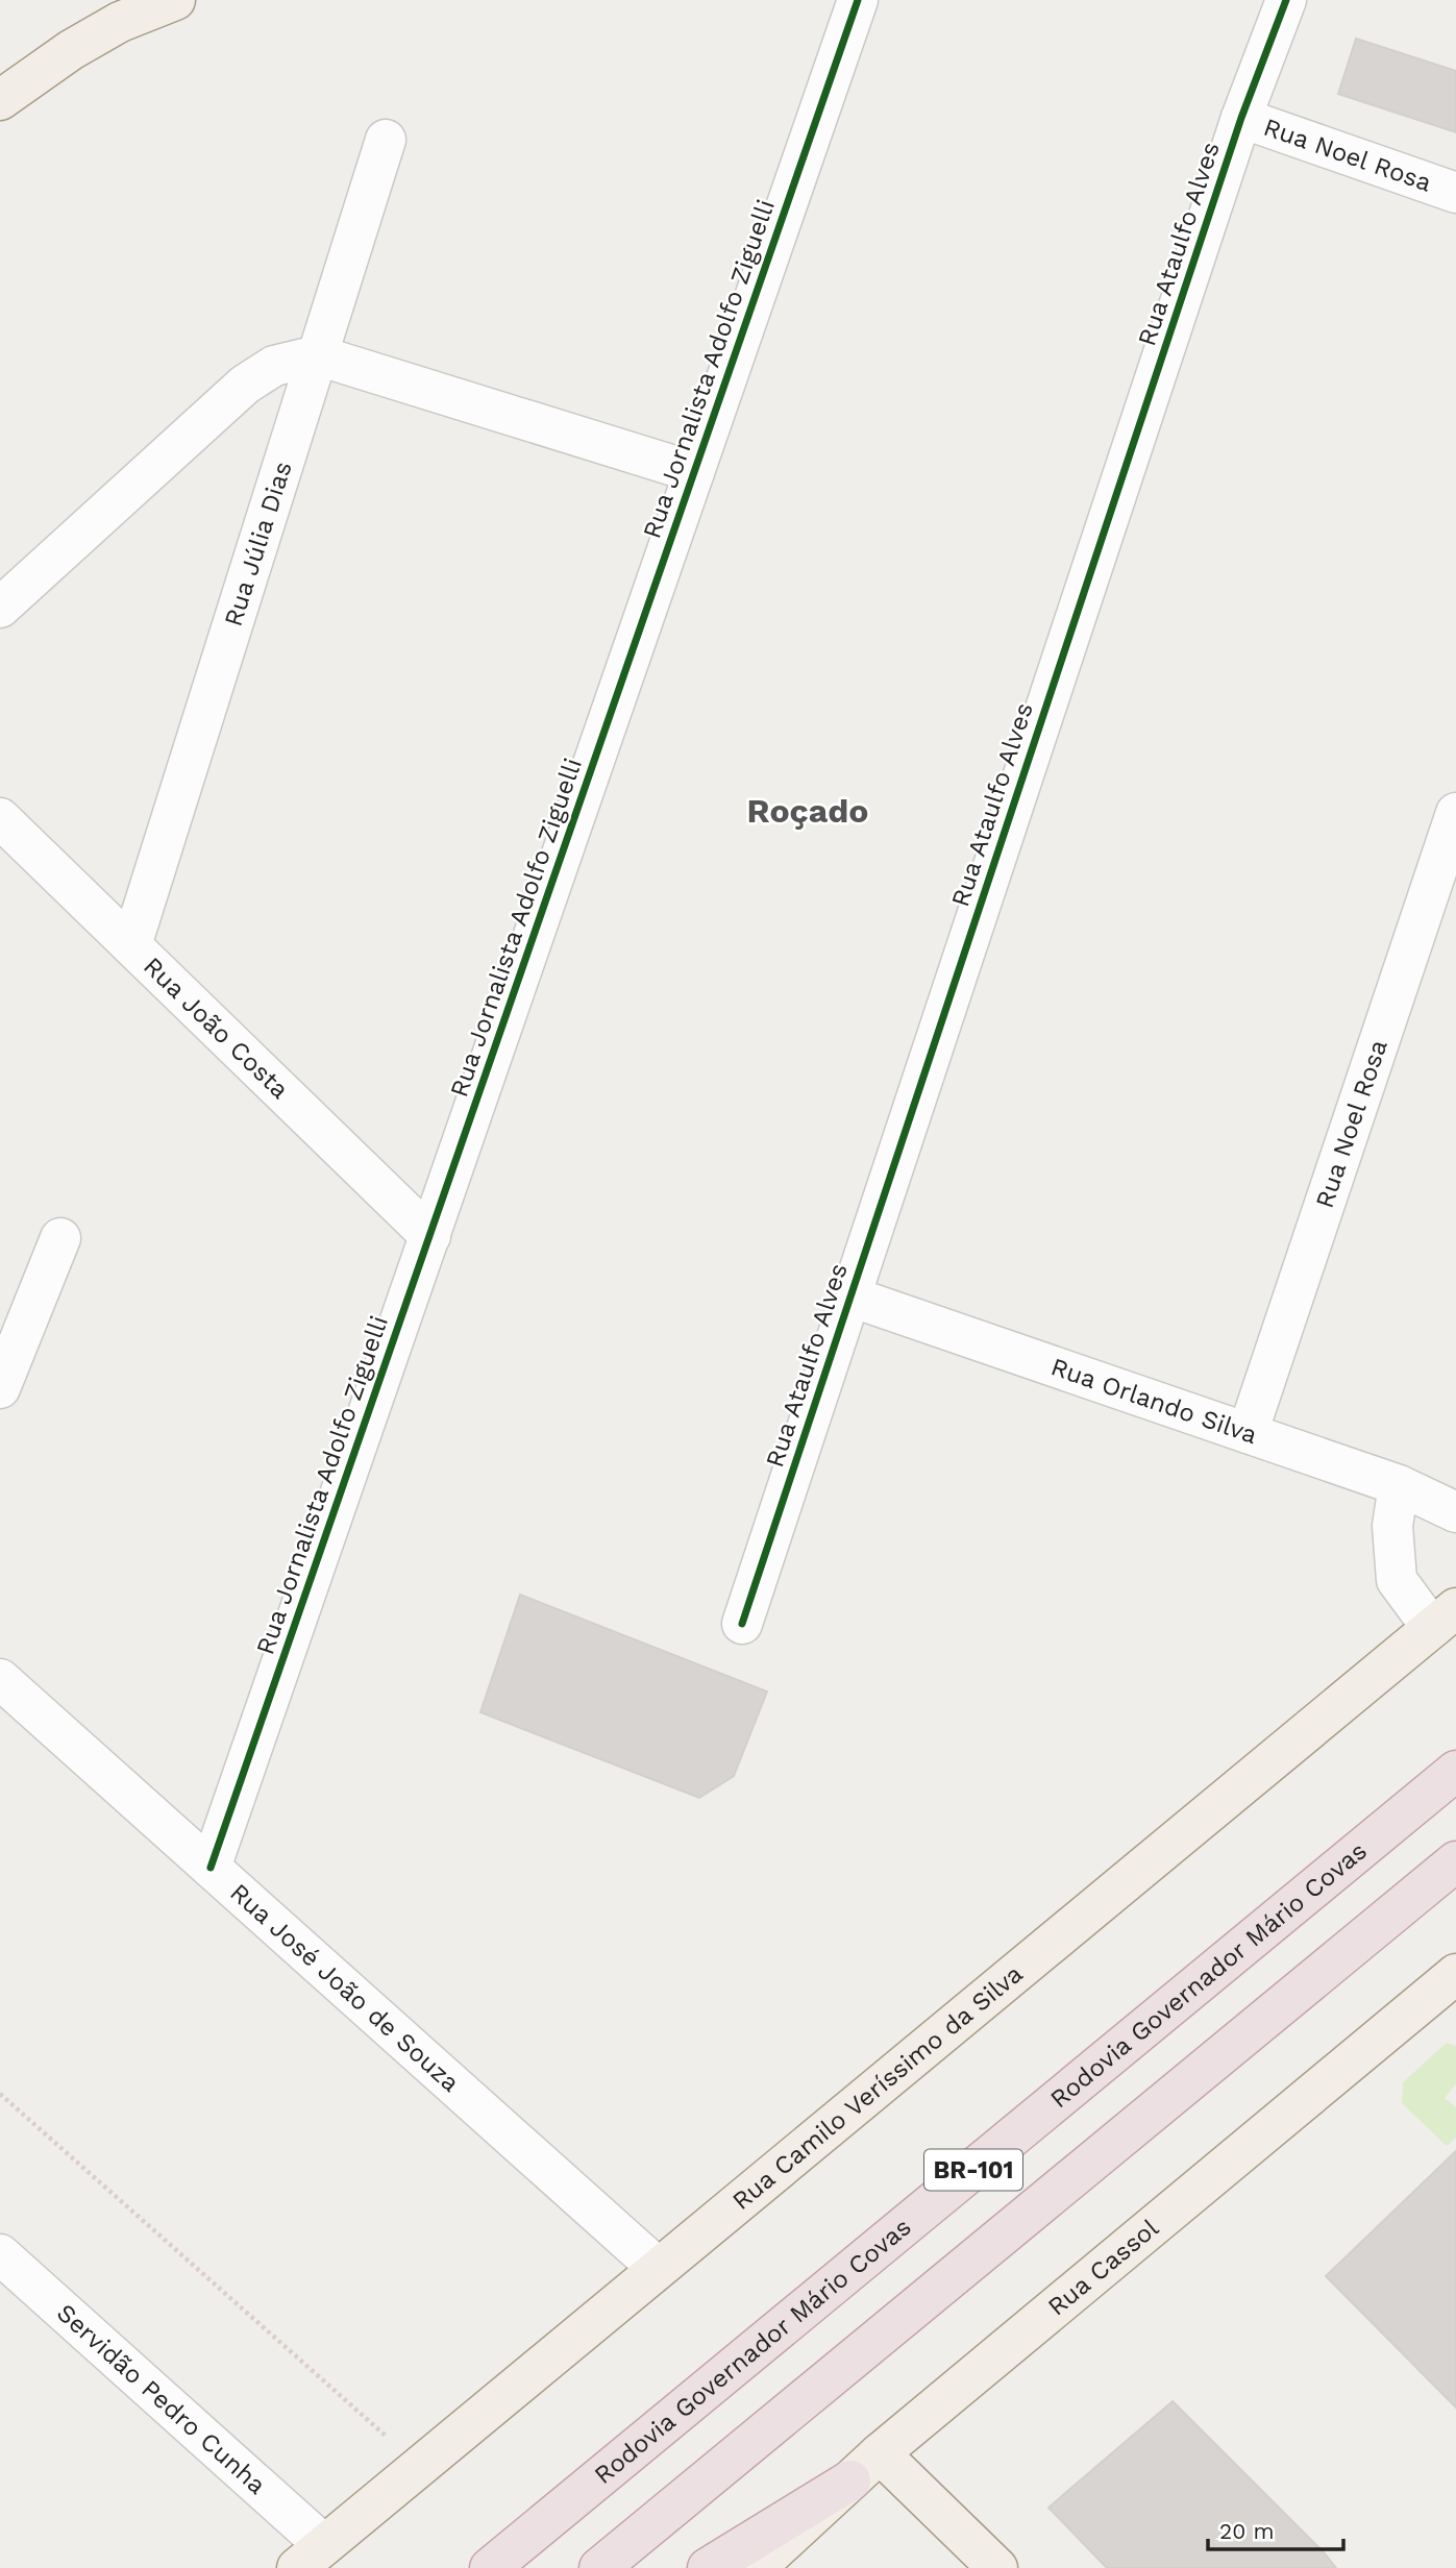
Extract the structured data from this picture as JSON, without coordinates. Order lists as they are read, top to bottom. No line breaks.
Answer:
{"streets":{"highway":["Rodovia Governador Mário Covas","BR-101"],"main road":["Rua Camilo Veríssimo da Silva","Rua Cassol"],"street":["Rua Noel Rosa","Rua Ataulfo Alves","Rua Jornalista Adolfo Ziguelli","Rua Júlia Dias","Rua João Costa","Rua Orlando Silva","Rua José João de Souza","Servidão Pedro Cunha"]},"crossings":[["Rua Noel Rosa","Rua Ataulfo Alves"],["Rua Noel Rosa","Rua Orlando Silva"],["Rua Ataulfo Alves","Rua Orlando Silva"],["Rua Jornalista Adolfo Ziguelli","Rua João Costa"],["Rua Jornalista Adolfo Ziguelli","Rua José João de Souza"],["Rua Júlia Dias","Rua João Costa"],["Rua José João de Souza","Rua Camilo Veríssimo da Silva"],["Rua Camilo Veríssimo da Silva","Servidão Pedro Cunha"]],"districts":["Roçado"],"scale_bar":"20 m"}
